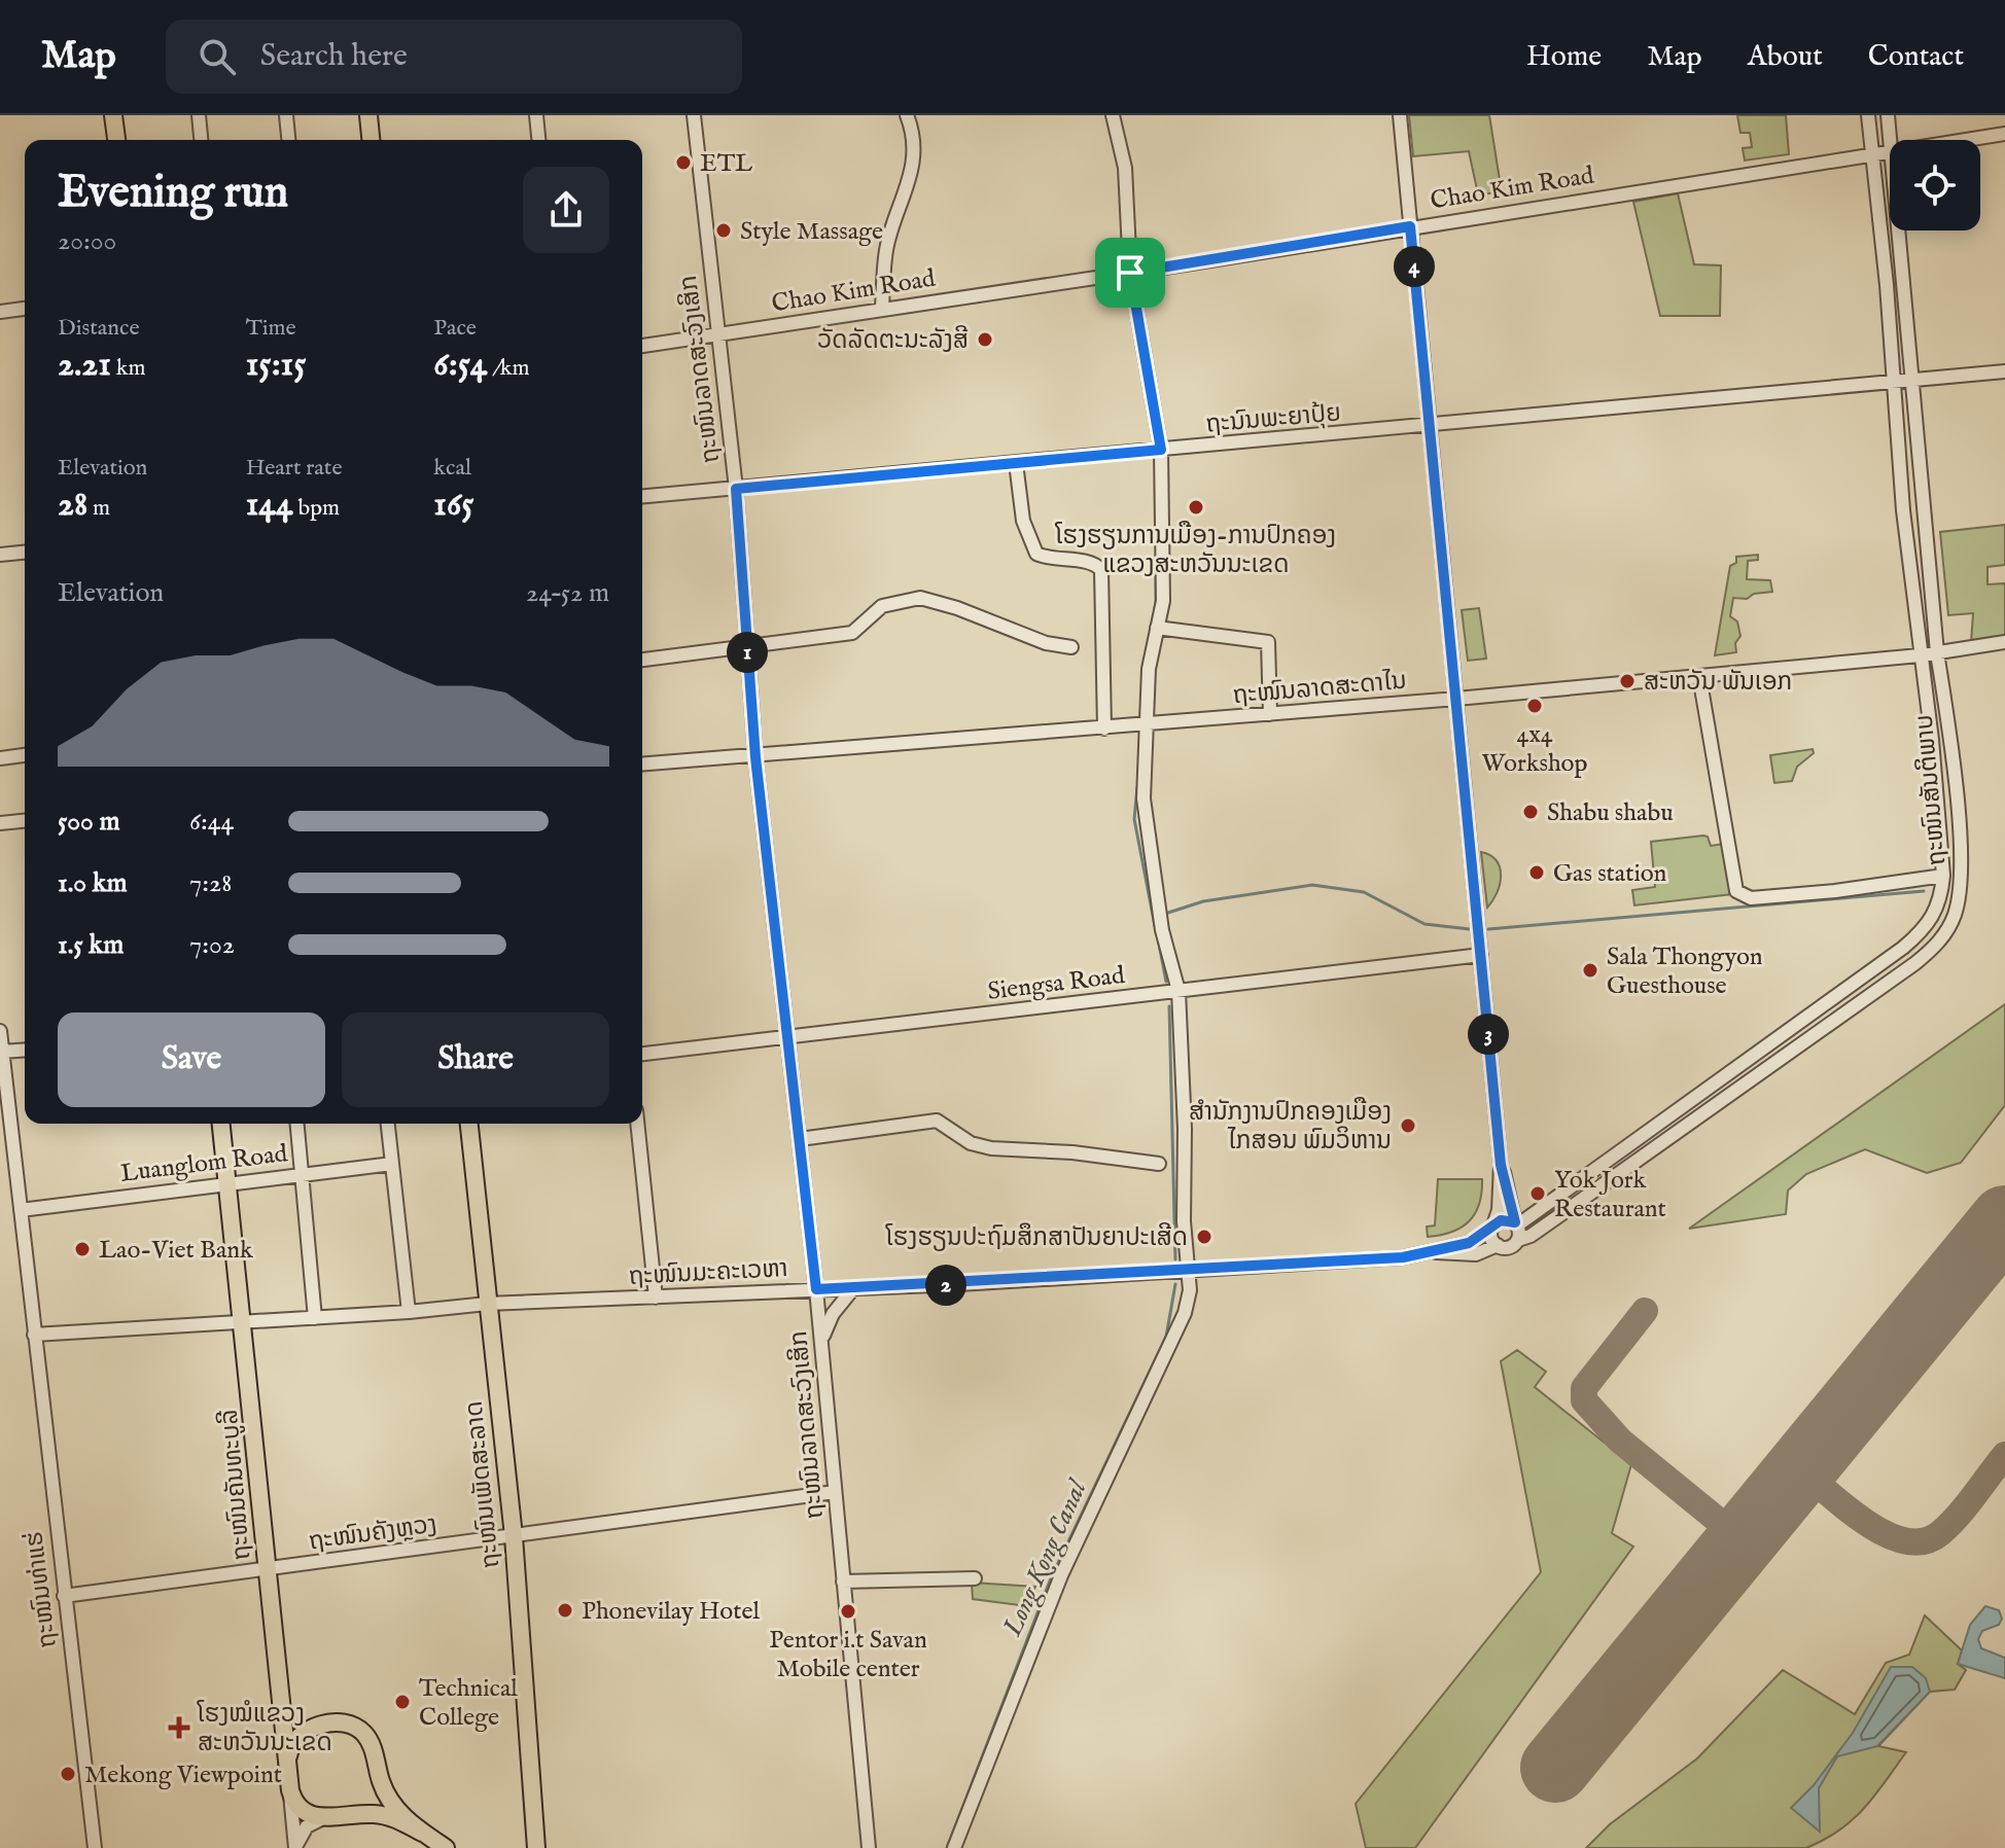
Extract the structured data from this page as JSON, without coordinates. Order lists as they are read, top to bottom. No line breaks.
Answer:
{"streets":{"main road":["ຖະໜົນຄັນທະບູລີ","ຖະໜົນເພັດສະລາດ"],"street":["Chao Kim Road","ຖະໜົນລາດສະວົງເສິກ","ຖະນົນພະຍາປຸ້ຍ","ຖະໜົນລາດສະດາໄນ","ຖະໜົນສັນຕິພາບ","Siengsa Road","Luanglom Road","ຖະໜົນມະຄະເວຫາ","ຖະໜົນຄັງຫຼວງ","ຖະໜົນທ່າແຮ່"]},"crossings":[["Chao Kim Road","ຖະໜົນລາດສະວົງເສິກ"],["Chao Kim Road","ຖະໜົນສັນຕິພາບ"],["ຖະໜົນລາດສະວົງເສິກ","ຖະນົນພະຍາປຸ້ຍ"],["ຖະໜົນລາດສະວົງເສິກ","ຖະໜົນລາດສະດາໄນ"],["ຖະໜົນລາດສະວົງເສິກ","Siengsa Road"],["ຖະໜົນລາດສະວົງເສິກ","ຖະໜົນມະຄະເວຫາ"],["ຖະໜົນລາດສະວົງເສິກ","ຖະໜົນຄັງຫຼວງ"],["ຖະນົນພະຍາປຸ້ຍ","ຖະໜົນສັນຕິພາບ"],["ຖະໜົນລາດສະດາໄນ","ຖະໜົນສັນຕິພາບ"],["Luanglom Road","ຖະໜົນຄັນທະບູລີ"],["Luanglom Road","ຖະໜົນທ່າແຮ່"],["ຖະໜົນມະຄະເວຫາ","ຖະໜົນຄັນທະບູລີ"],["ຖະໜົນມະຄະເວຫາ","ຖະໜົນເພັດສະລາດ"],["ຖະໜົນມະຄະເວຫາ","ຖະໜົນທ່າແຮ່"],["ຖະໜົນຄັນທະບູລີ","ຖະໜົນຄັງຫຼວງ"],["ຖະໜົນເພັດສະລາດ","ຖະໜົນຄັງຫຼວງ"],["ຖະໜົນຄັງຫຼວງ","ຖະໜົນທ່າແຮ່"]],"water":["Long Kong Canal"],"places":{"other":["ETL","Style Massage","ວັດລັດຕະນະລັງສີ","ໂຮງຮຽນການເມືອງ-ການປົກຄອງ ແຂວງສະຫວັນນະເຂດ","ສະຫວັນ ພັນເອກ","4x4 Workshop","Shabu shabu","Gas station","Sala Thongyon Guesthouse","ສຳນັກງານປົກຄອງເມືອງ ໄກສອນ ພົມວິຫານ","Yok Jork Restaurant","ໂຮງຮຽນປະຖົມສຶກສາປັນຍາປະເສີດ","Lao-Viet Bank","Phonevilay Hotel","Pentor i.t Savan Mobile center","Technical College","Mekong Viewpoint"],"health":["ໂຮງໝໍແຂວງ ສະຫວັນນະເຂດ"]},"page":{"header":"Map","search":"Search here","nav":["Home","Map","About","Contact"],"heading":["Evening run","20:00"],"pins":["4","1","3","2"],"stats":[["Distance","2.21 km"],["Time","15:15"],["Pace","6:54 /km"],["Elevation","28 m"],["Heart rate","144 bpm"],["kcal","165"]],"chart":["Elevation","24–52 m"],"list":[{"name":"500 m","note":"6:44"},{"name":"1.0 km","note":"7:28"},{"name":"1.5 km","note":"7:02"}],"buttons":["Save","Share"]}}
